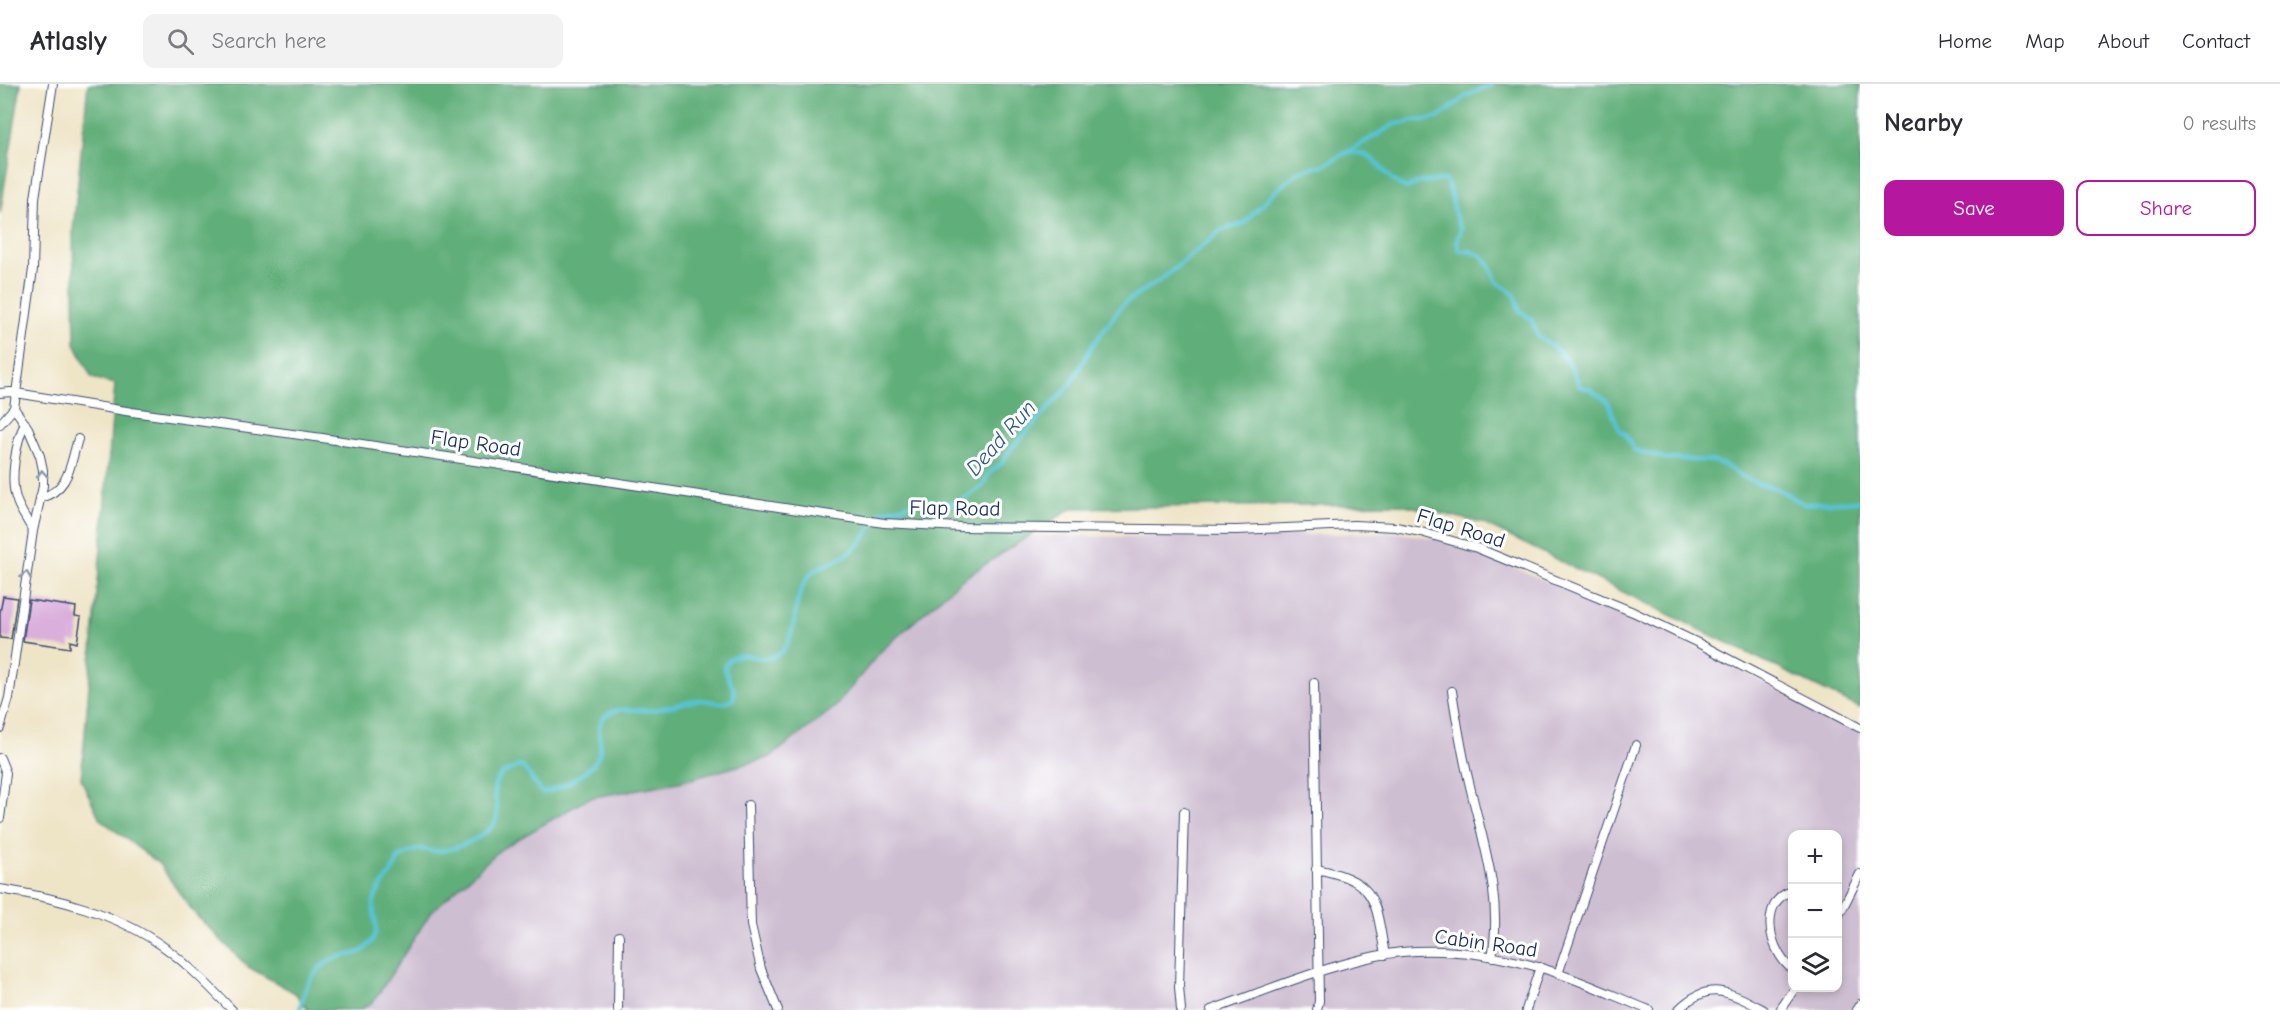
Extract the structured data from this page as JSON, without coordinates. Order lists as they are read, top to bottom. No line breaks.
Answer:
{"streets":{"lane":["Flap Road","Cabin Road"]},"water":["Dead Run"],"page":{"header":"Atlasly","search":"Search here","nav":["Home","Map","About","Contact"],"heading":["Nearby","0 results"],"buttons":["Save","Share"],"map_buttons":["+","−"]}}
